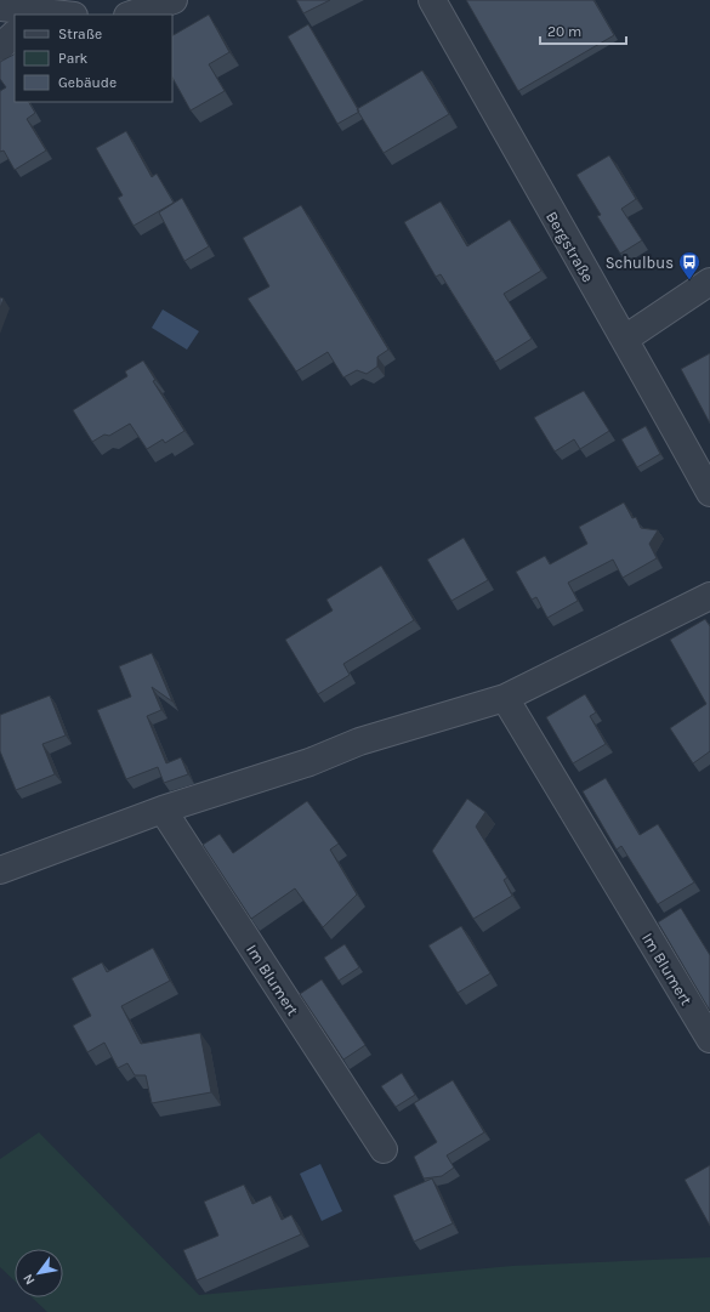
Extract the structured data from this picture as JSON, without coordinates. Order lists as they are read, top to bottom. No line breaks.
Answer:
{"streets":{"street":["Bergstraße","Im Blumert"]},"places":{"bus stop":["Schulbus"]},"legend":["Straße","Park","Gebäude"],"scale_bar":"20 m","north":"bottom left"}
